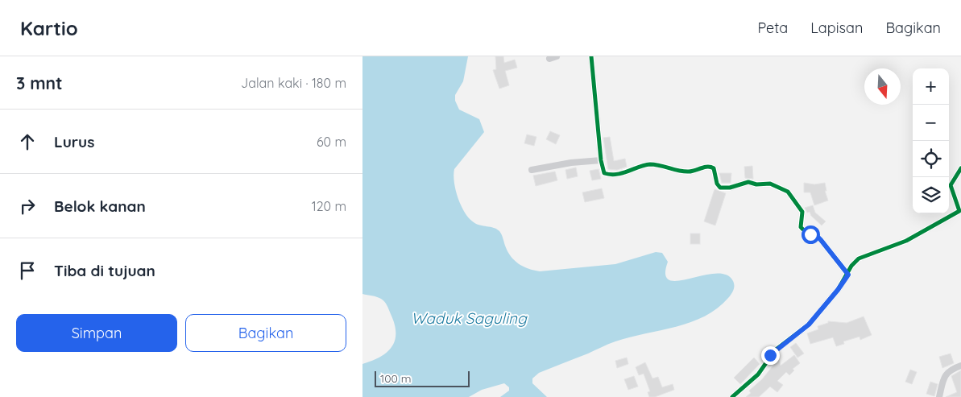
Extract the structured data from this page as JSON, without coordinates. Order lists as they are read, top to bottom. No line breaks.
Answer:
{"water":["Waduk Saguling"],"scale_bar":"100 m","north":"bottom","page":{"header":"Kartio","nav":["Peta","Lapisan","Bagikan"],"heading":["3 mnt","Jalan kaki · 180 m"],"map_buttons":["+","−"],"list":[["Lurus","60 m"],["Belok kanan","120 m"],"Tiba di tujuan"],"buttons":["Simpan","Bagikan"],"scale":"100 m"}}
